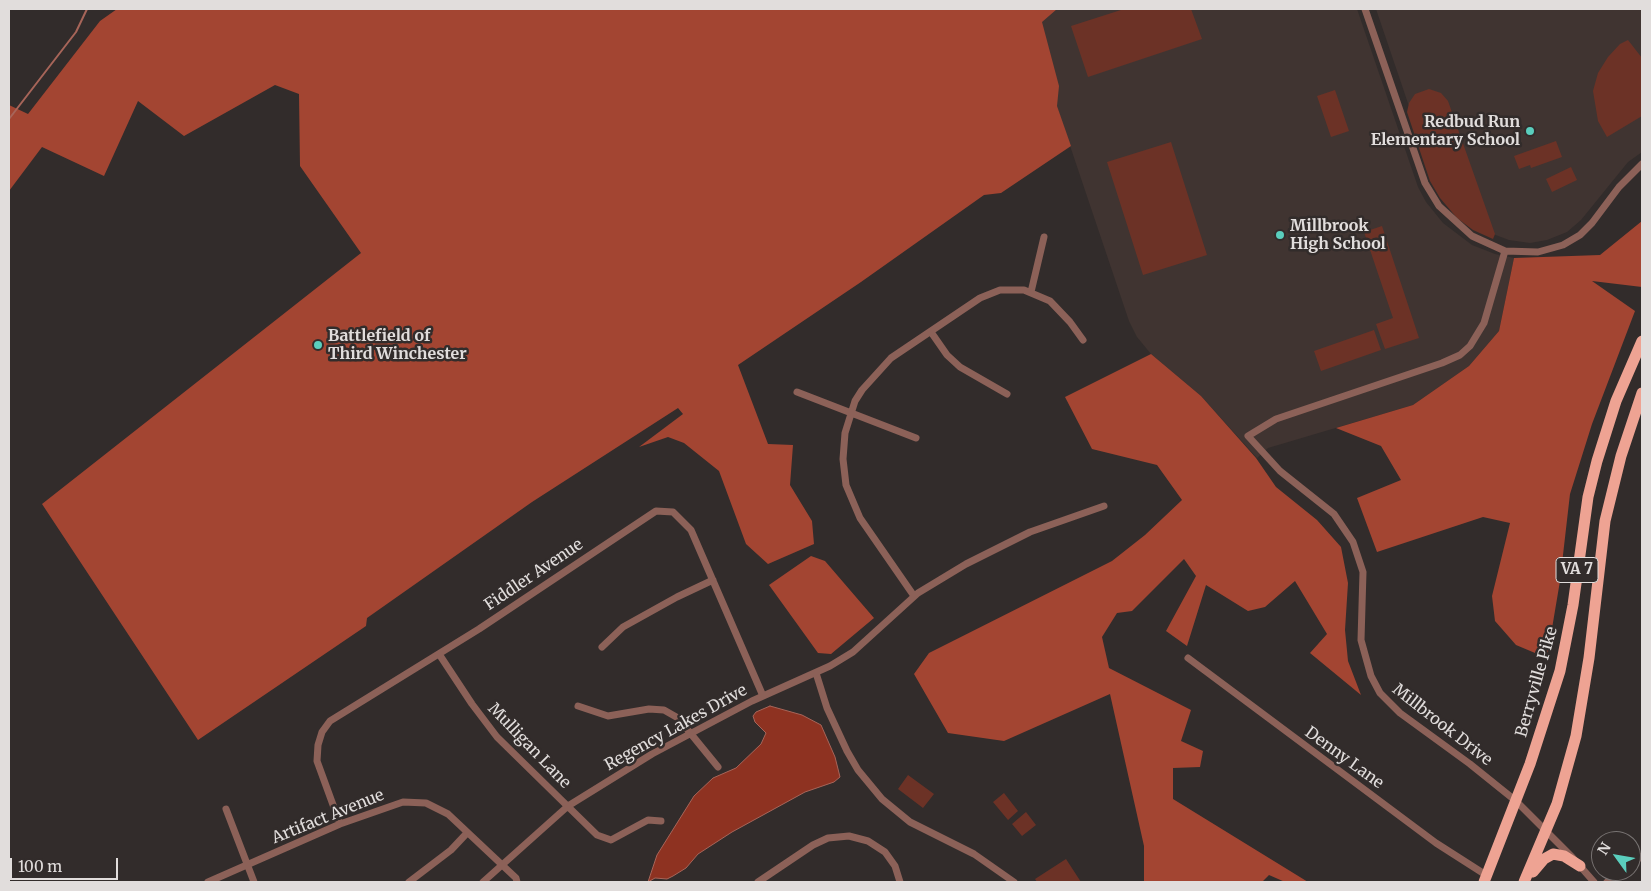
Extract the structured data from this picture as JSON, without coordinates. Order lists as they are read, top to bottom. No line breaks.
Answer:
{"streets":{"highway":["VA 7","Berryville Pike"],"street":["Fiddler Avenue","Millbrook Drive","Regency Lakes Drive","Mulligan Lane","Denny Lane","Artifact Avenue"]},"crossings":[["VA 7","Millbrook Drive"],["Fiddler Avenue","Regency Lakes Drive"],["Fiddler Avenue","Mulligan Lane"],["Fiddler Avenue","Artifact Avenue"],["Berryville Pike","Millbrook Drive"],["Berryville Pike","Denny Lane"],["Regency Lakes Drive","Mulligan Lane"],["Regency Lakes Drive","Artifact Avenue"]],"places":["Redbud Run Elementary School","Millbrook High School","Battlefield of Third Winchester"],"scale_bar":"100 m","north":"top left"}
